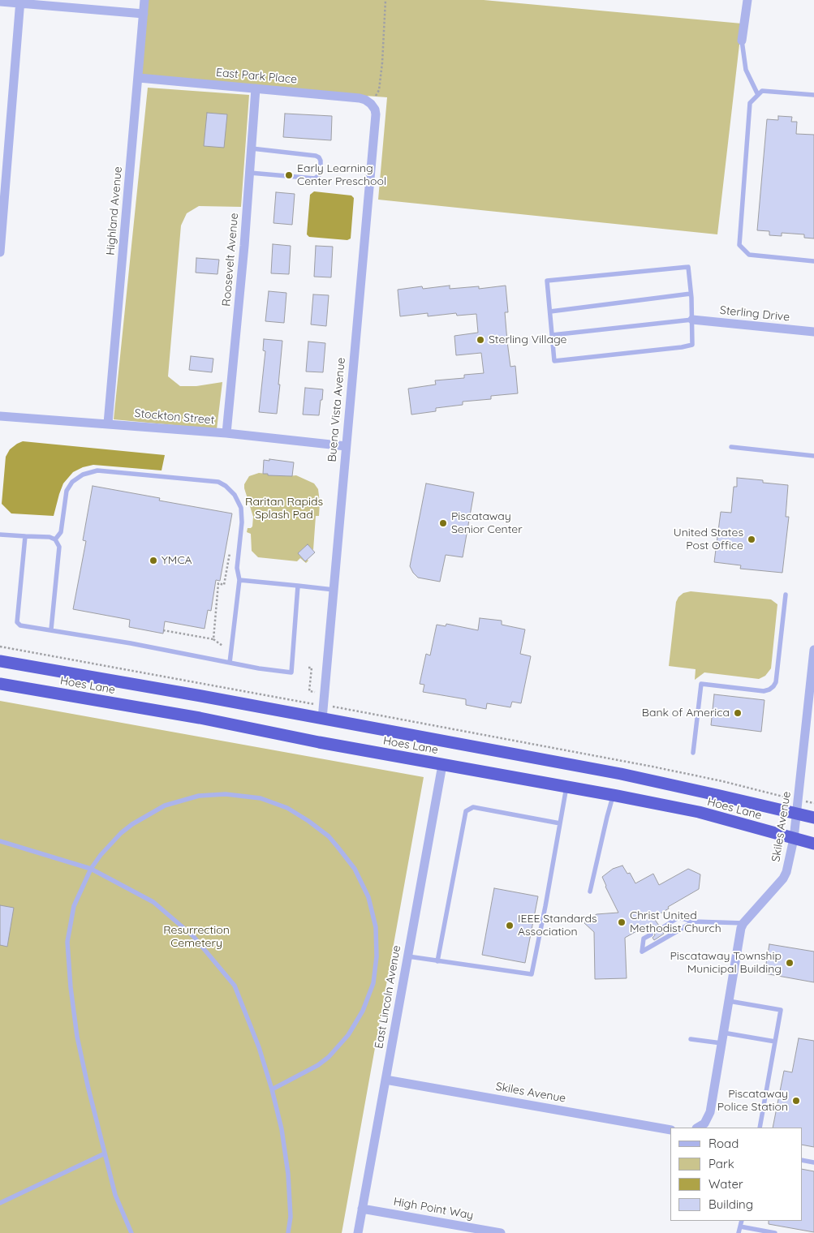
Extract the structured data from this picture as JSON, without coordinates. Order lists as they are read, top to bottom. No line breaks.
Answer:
{"streets":{"highway":["Hoes Lane"],"street":["East Park Place","Highland Avenue","Roosevelt Avenue","Sterling Drive","Buena Vista Avenue","Stockton Street","Skiles Avenue","East Lincoln Avenue","High Point Way"]},"crossings":[["East Park Place","Highland Avenue"],["East Park Place","Roosevelt Avenue"],["East Park Place","Buena Vista Avenue"],["Highland Avenue","Stockton Street"],["Roosevelt Avenue","Stockton Street"],["Buena Vista Avenue","Stockton Street"],["Buena Vista Avenue","Hoes Lane"],["Hoes Lane","Skiles Avenue"],["Hoes Lane","East Lincoln Avenue"],["Skiles Avenue","East Lincoln Avenue"],["East Lincoln Avenue","High Point Way"]],"parks":["Raritan Rapids Splash Pad","Resurrection Cemetery"],"places":["Early Learning Center Preschool","Sterling Village","Piscataway Senior Center","United States Post Office","YMCA","Bank of America","Christ United Methodist Church","IEEE Standards Association","Piscataway Township Municipal Building","Piscataway Police Station"],"legend":["Road","Park","Water","Building"]}
